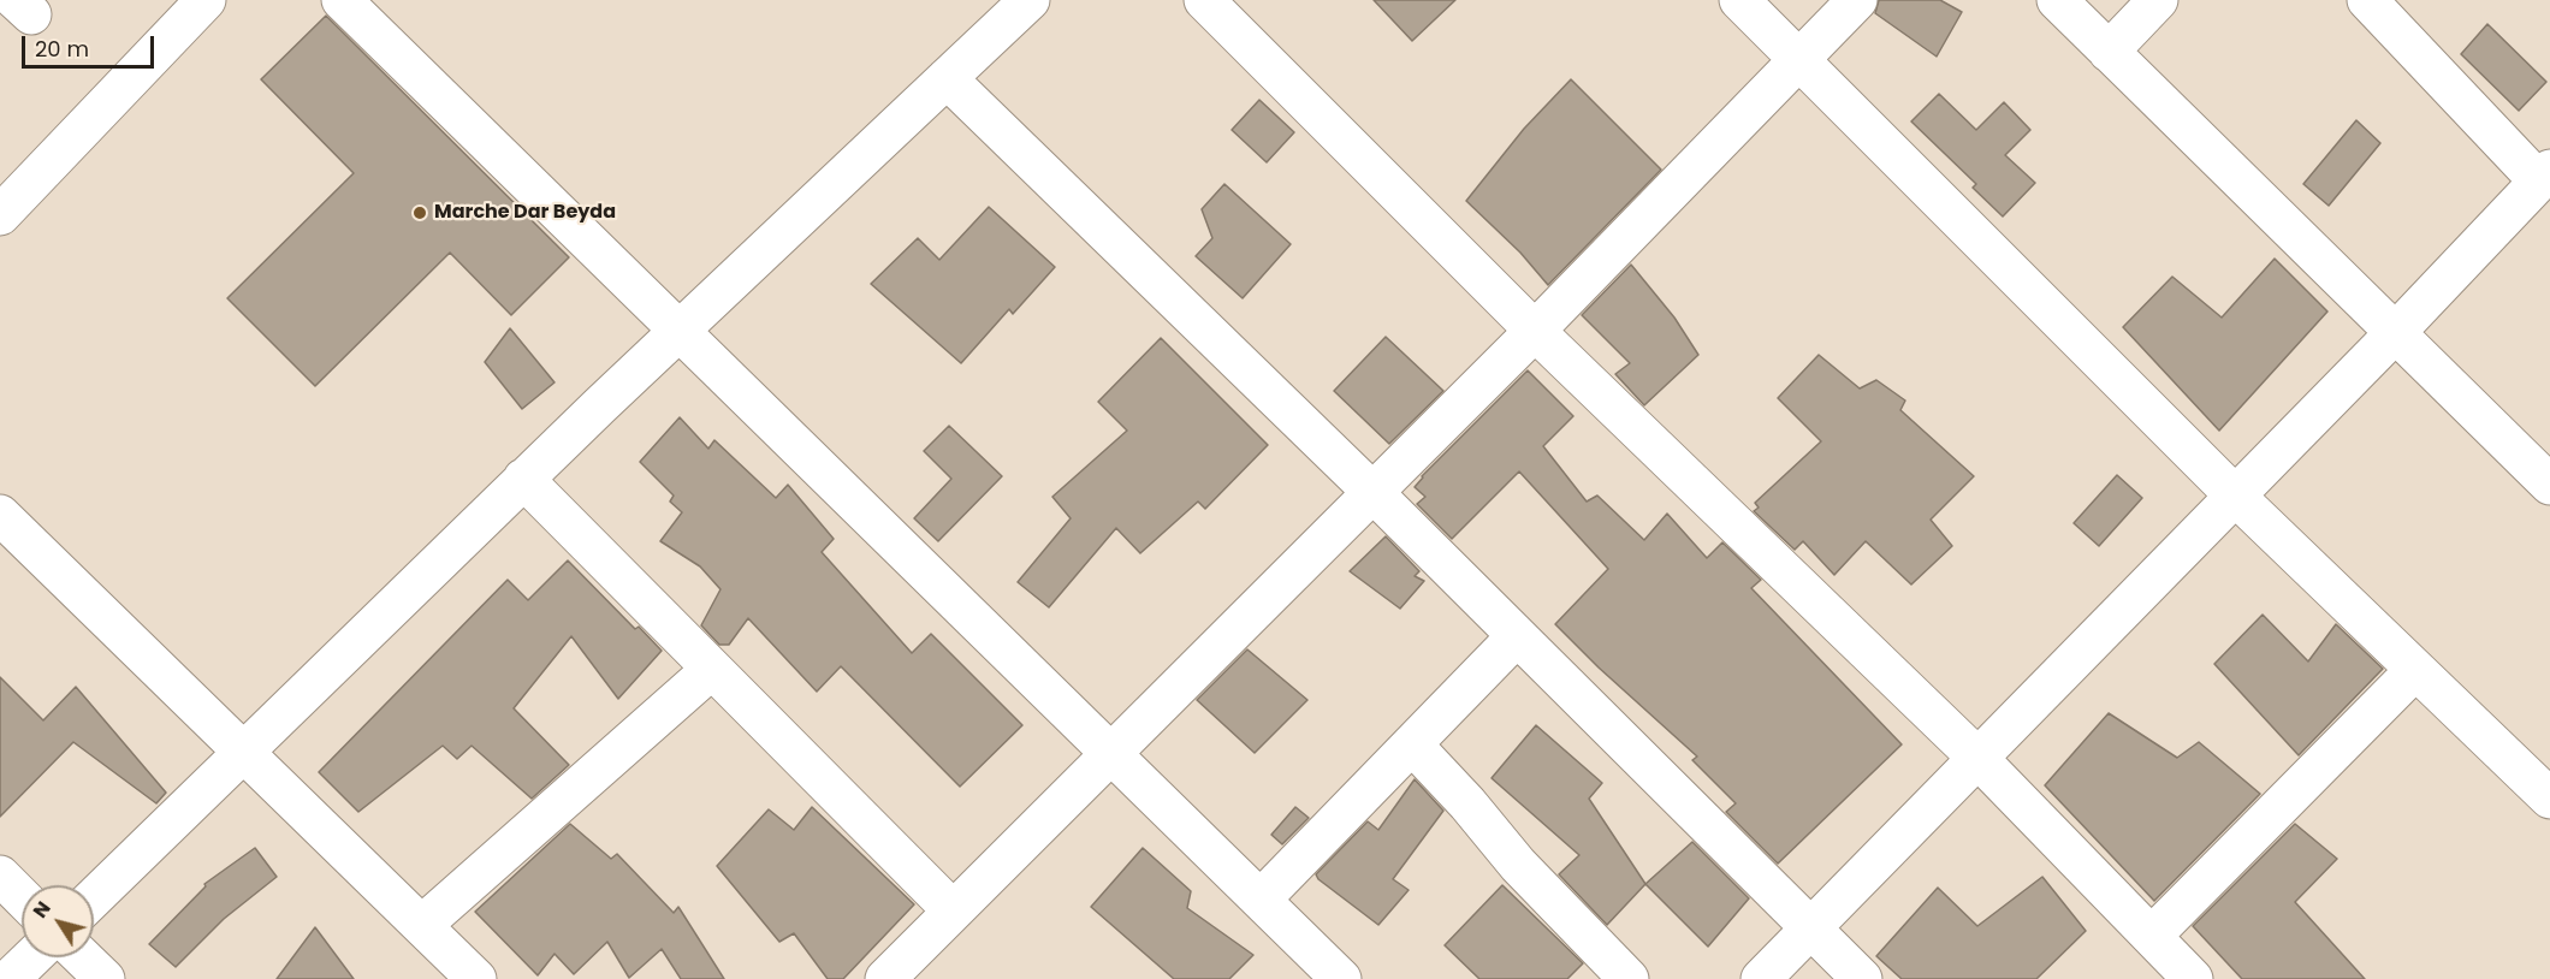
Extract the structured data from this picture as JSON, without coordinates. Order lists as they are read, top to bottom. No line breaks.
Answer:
{"places":["Marche Dar Beyda"],"scale_bar":"20 m","north":"top left"}
